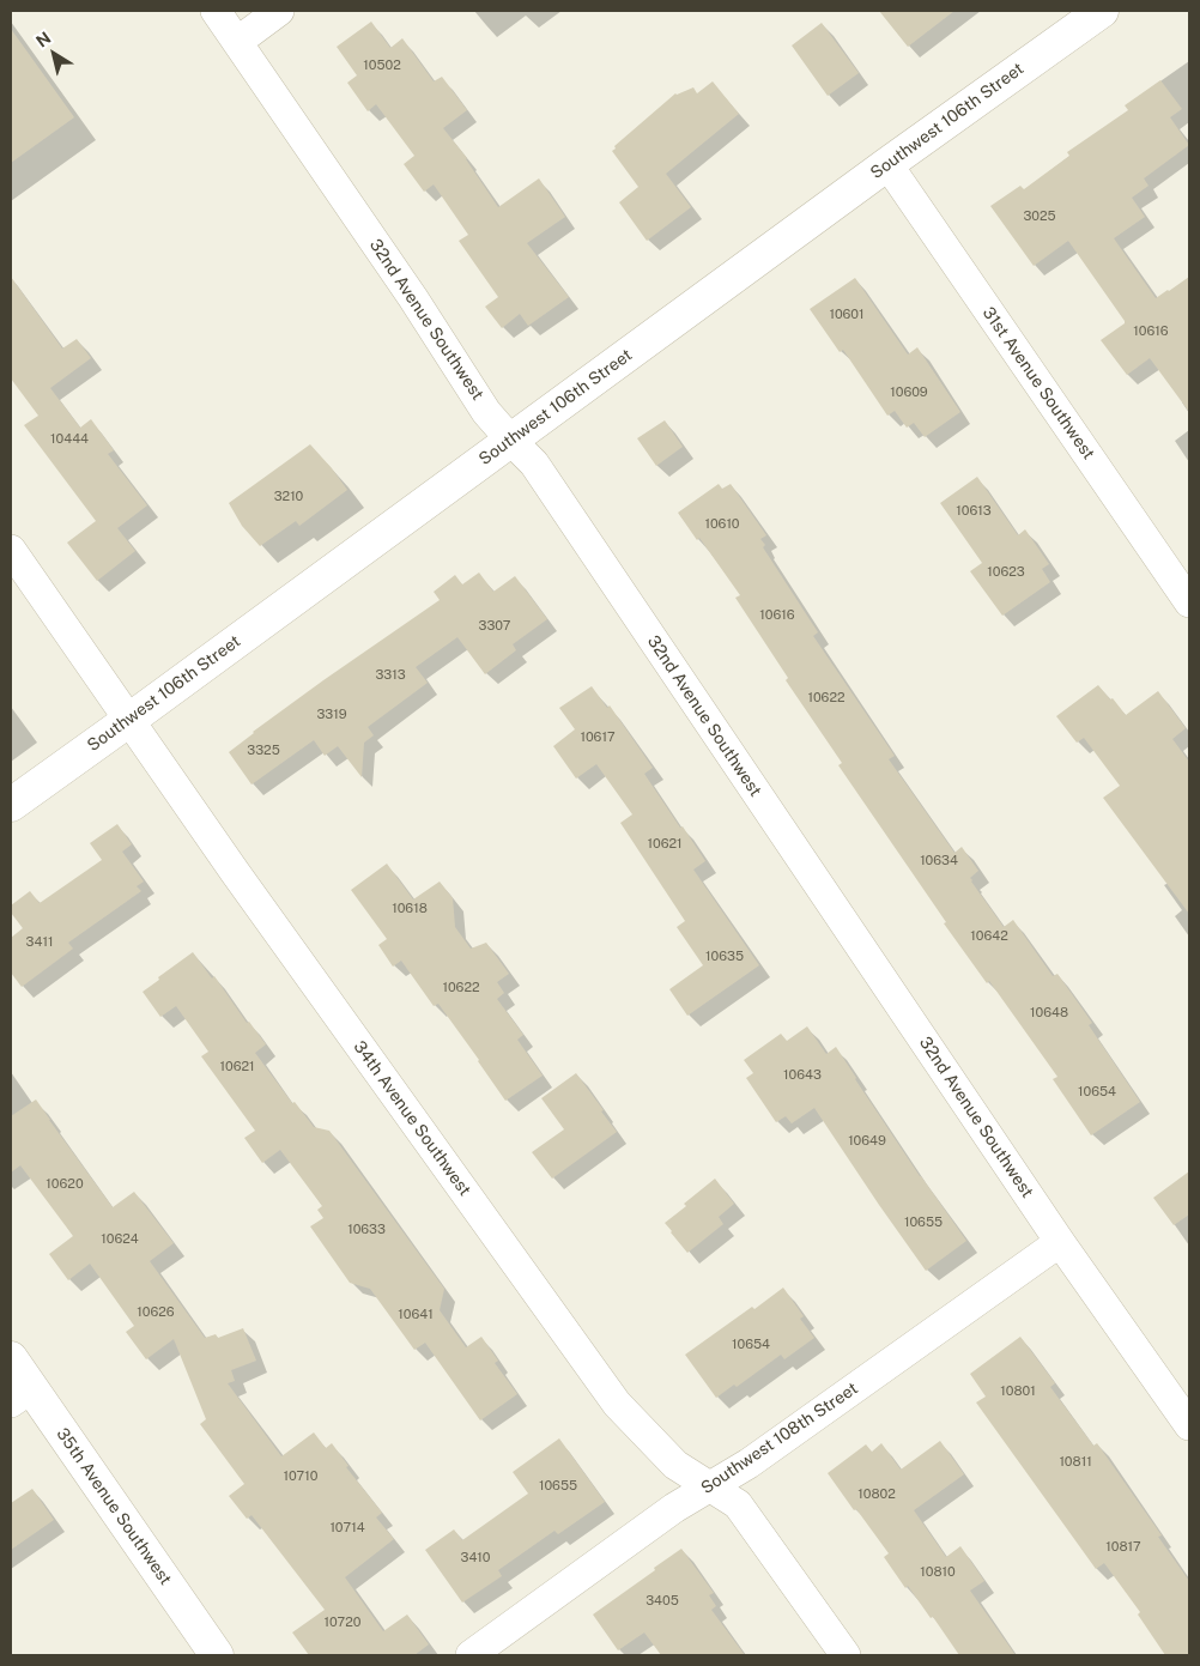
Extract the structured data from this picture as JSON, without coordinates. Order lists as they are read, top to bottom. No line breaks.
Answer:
{"streets":{"street":["Southwest 106th Street","32nd Avenue Southwest","31st Avenue Southwest","34th Avenue Southwest","Southwest 108th Street","35th Avenue Southwest"]},"crossings":[["Southwest 106th Street","32nd Avenue Southwest"],["Southwest 106th Street","31st Avenue Southwest"],["Southwest 106th Street","34th Avenue Southwest"],["32nd Avenue Southwest","Southwest 108th Street"],["34th Avenue Southwest","Southwest 108th Street"]],"house_numbers":["10502","3025","10601","10616","10609","10444","3210","10613","10610","10623","10616","3307","3313","10622","3319","10617","3325","10621","10634","10618","10642","3411","10635","10622","10648","10621","10643","10654","10649","10620","10655","10633","10624","10626","10641","10654","10801","10811","10710","10655","10802","10714","10817","3410","10810","3405","10720"],"north":"top left"}
